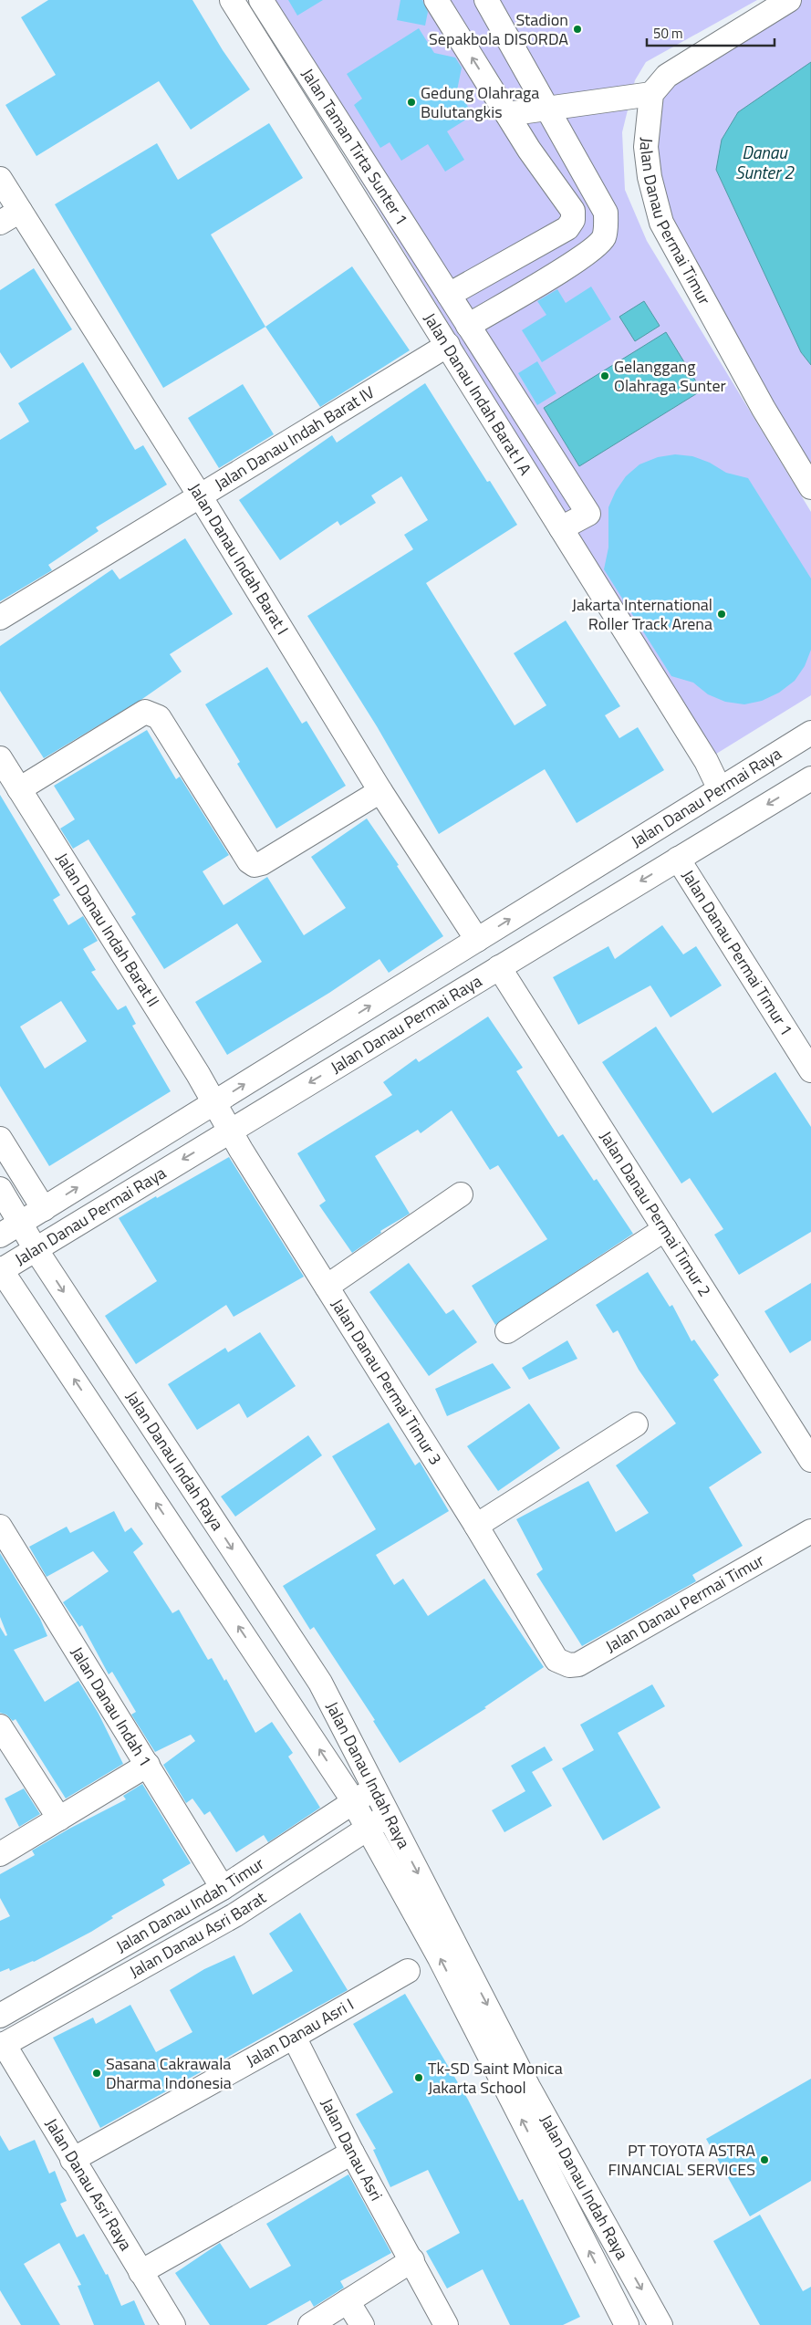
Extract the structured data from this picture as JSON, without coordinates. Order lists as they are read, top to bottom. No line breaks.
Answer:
{"streets":{"street":["Jalan Taman Tirta Sunter 1","Jalan Danau Permai Timur","Jalan Danau Indah Barat I A","Jalan Danau Indah Barat IV","Jalan Danau Indah Barat I","Jalan Danau Permai Raya","Jalan Danau Indah Barat II","Jalan Danau Permai Timur 1","Jalan Danau Permai Timur 2","Jalan Danau Permai Timur 3","Jalan Danau Indah Raya","Jalan Danau Indah 1","Jalan Danau Indah Timur","Jalan Danau Asri Barat","Jalan Danau Asri I","Jalan Danau Asri","Jalan Danau Asri Raya"]},"crossings":[["Jalan Taman Tirta Sunter 1","Jalan Danau Indah Barat I A"],["Jalan Danau Permai Timur","Jalan Danau Permai Timur 3"],["Jalan Danau Indah Barat I A","Jalan Danau Indah Barat IV"],["Jalan Danau Indah Barat I A","Jalan Danau Permai Raya"],["Jalan Danau Indah Barat IV","Jalan Danau Indah Barat I"],["Jalan Danau Indah Barat I","Jalan Danau Permai Raya"],["Jalan Danau Permai Raya","Jalan Danau Indah Barat II"],["Jalan Danau Permai Raya","Jalan Danau Permai Timur 1"],["Jalan Danau Permai Raya","Jalan Danau Permai Timur 2"],["Jalan Danau Permai Raya","Jalan Danau Permai Timur 3"],["Jalan Danau Permai Raya","Jalan Danau Indah Raya"],["Jalan Danau Indah Barat II","Jalan Danau Permai Timur 3"],["Jalan Danau Indah Raya","Jalan Danau Indah Timur"],["Jalan Danau Indah Raya","Jalan Danau Asri Barat"],["Jalan Danau Indah 1","Jalan Danau Indah Timur"],["Jalan Danau Asri Barat","Jalan Danau Asri Raya"],["Jalan Danau Asri I","Jalan Danau Asri"],["Jalan Danau Asri I","Jalan Danau Asri Raya"]],"water":["Danau Sunter 2"],"places":["Stadion Sepakbola DISORDA","Gedung Olahraga Bulutangkis","Gelanggang Olahraga Sunter","Jakarta International Roller Track Arena","Sasana Cakrawala Dharma Indonesia","Tk-SD Saint Monica Jakarta School","PT TOYOTA ASTRA FINANCIAL SERVICES"],"scale_bar":"50 m"}
